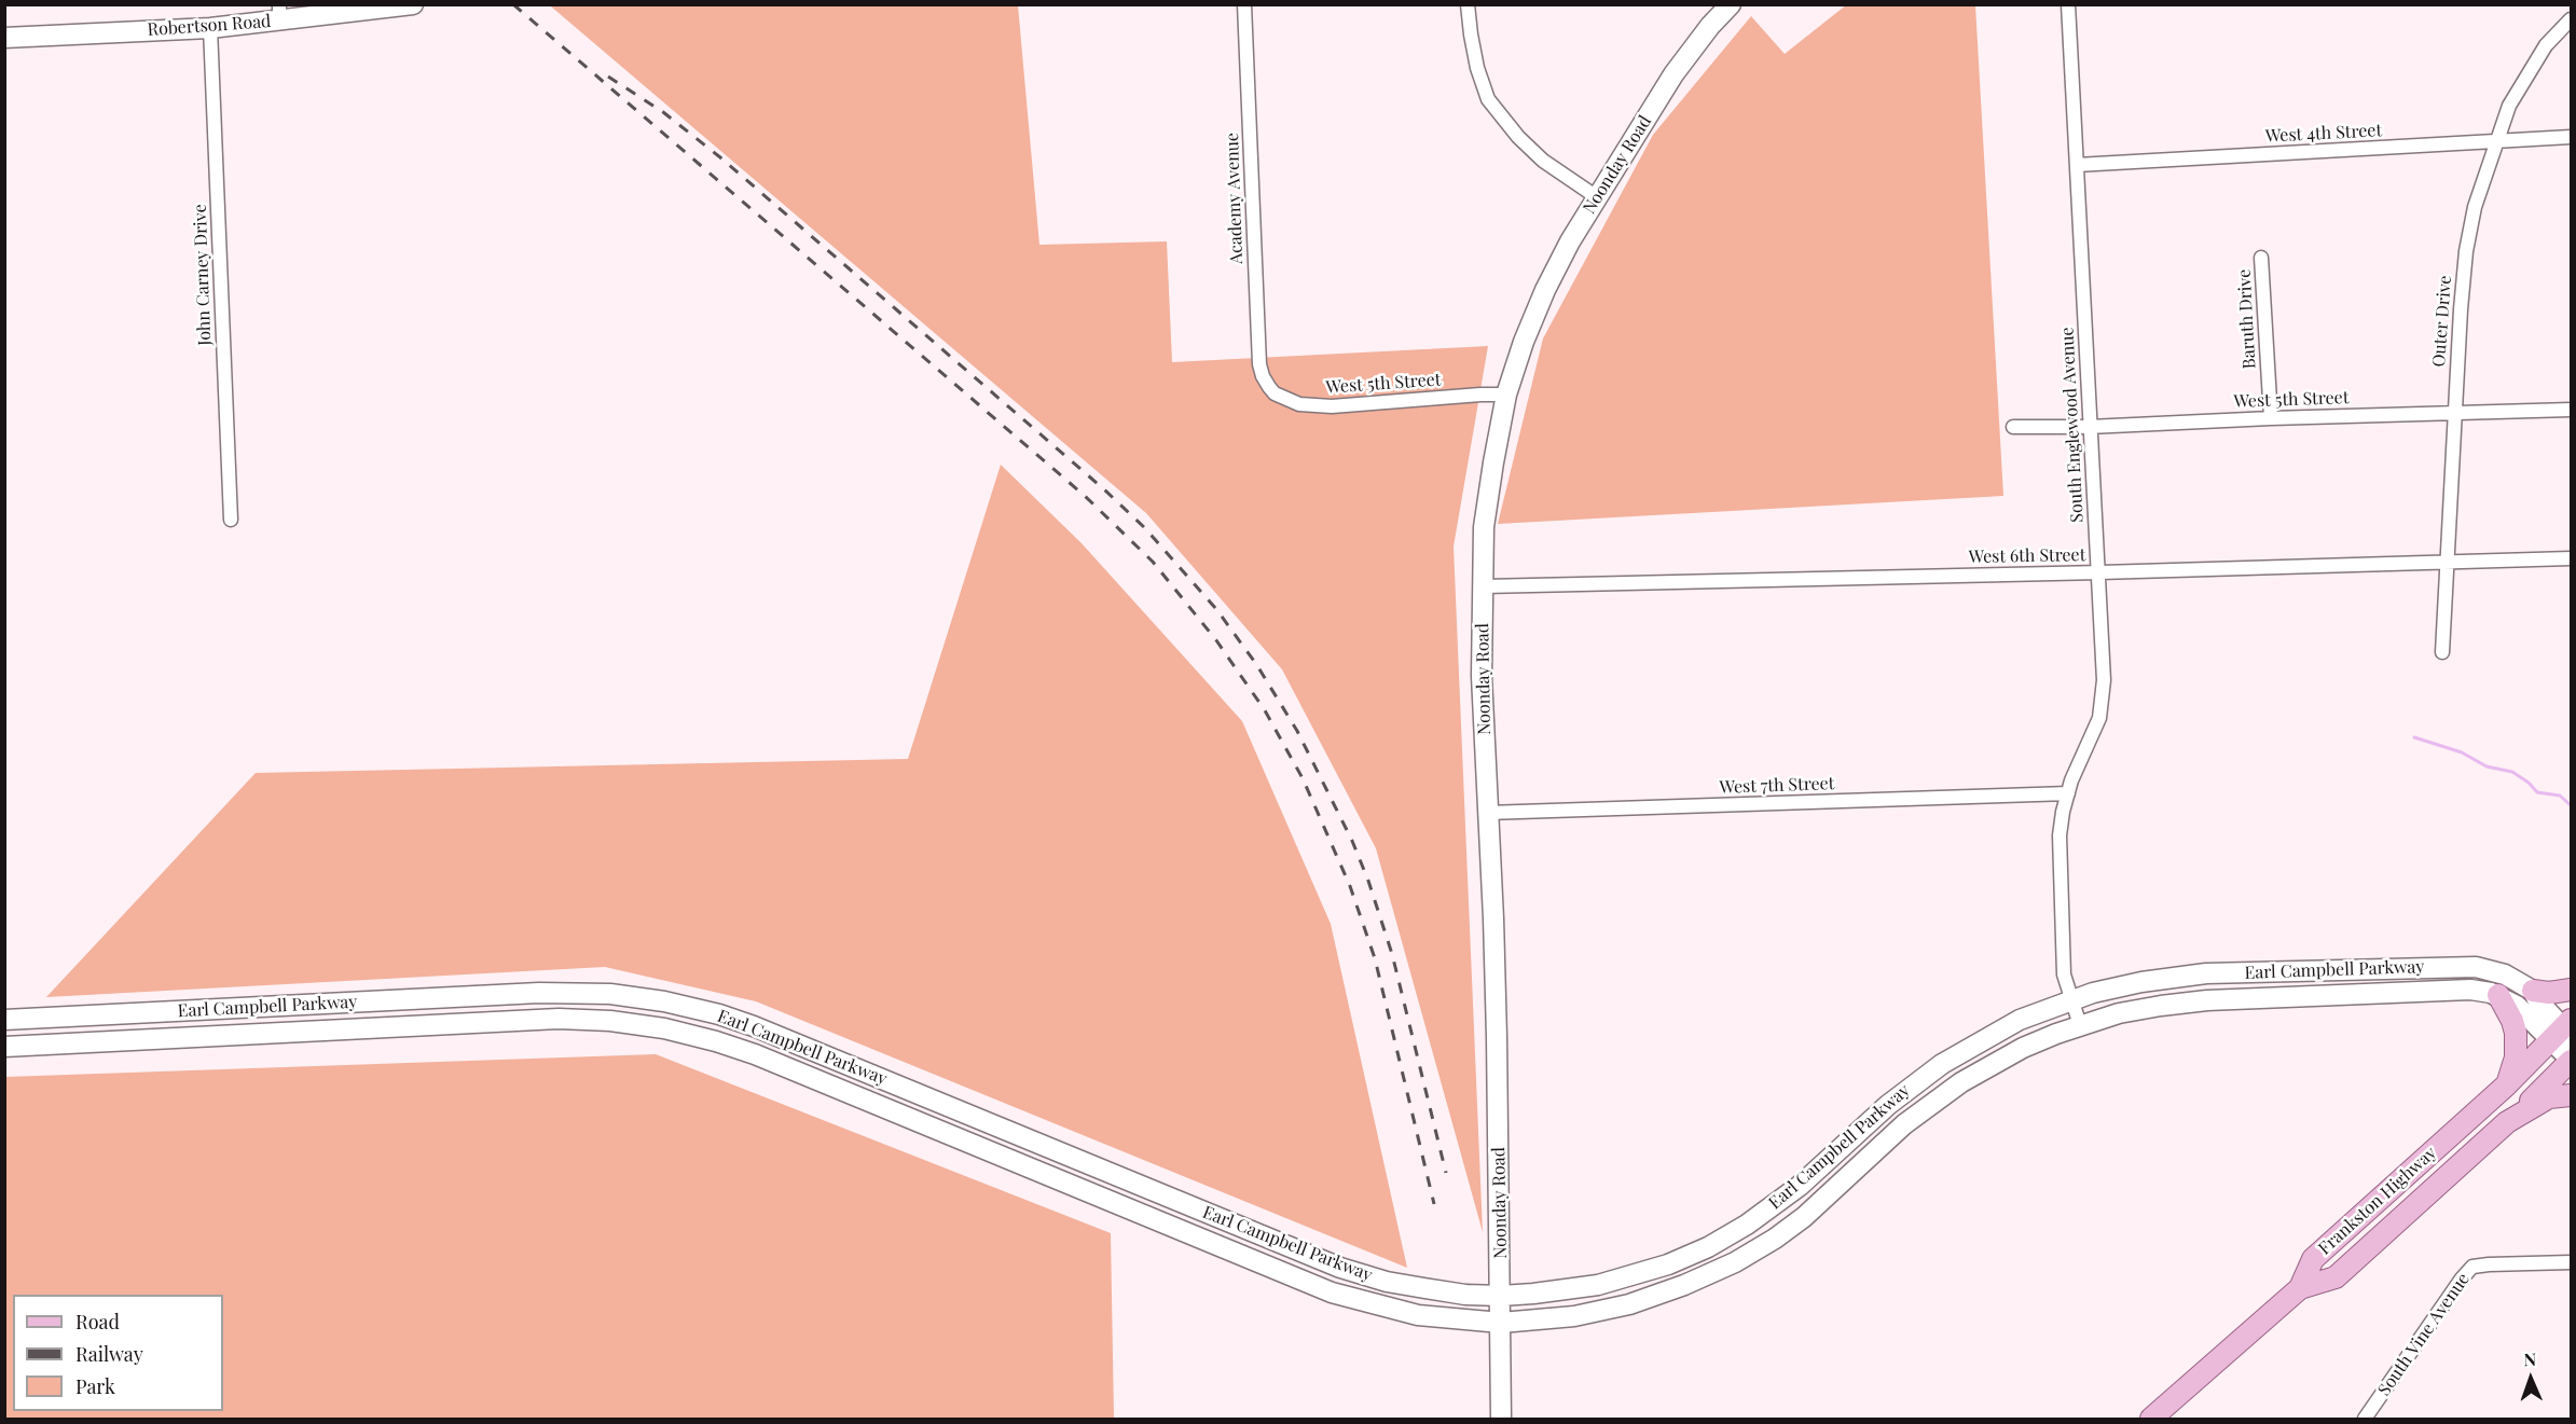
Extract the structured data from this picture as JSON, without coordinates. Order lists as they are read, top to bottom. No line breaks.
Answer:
{"streets":{"main road":["Robertson Road","Noonday Road","Earl Campbell Parkway","Frankston Highway"],"street":["West 4th Street","Academy Avenue","John Carney Drive","Baruth Drive","Outer Drive","West 5th Street","South Englewood Avenue","West 6th Street","West 7th Street","South Vine Avenue"]},"crossings":[["Robertson Road","John Carney Drive"],["West 4th Street","Outer Drive"],["West 4th Street","South Englewood Avenue"],["Noonday Road","West 5th Street"],["Noonday Road","West 6th Street"],["Noonday Road","West 7th Street"],["Noonday Road","Earl Campbell Parkway"],["Academy Avenue","West 5th Street"],["Baruth Drive","West 5th Street"],["Outer Drive","West 5th Street"],["Outer Drive","West 6th Street"],["West 5th Street","South Englewood Avenue"],["South Englewood Avenue","West 6th Street"],["South Englewood Avenue","West 7th Street"],["South Englewood Avenue","Earl Campbell Parkway"],["Earl Campbell Parkway","Frankston Highway"]],"legend":["Road","Railway","Park"],"north":"top"}
